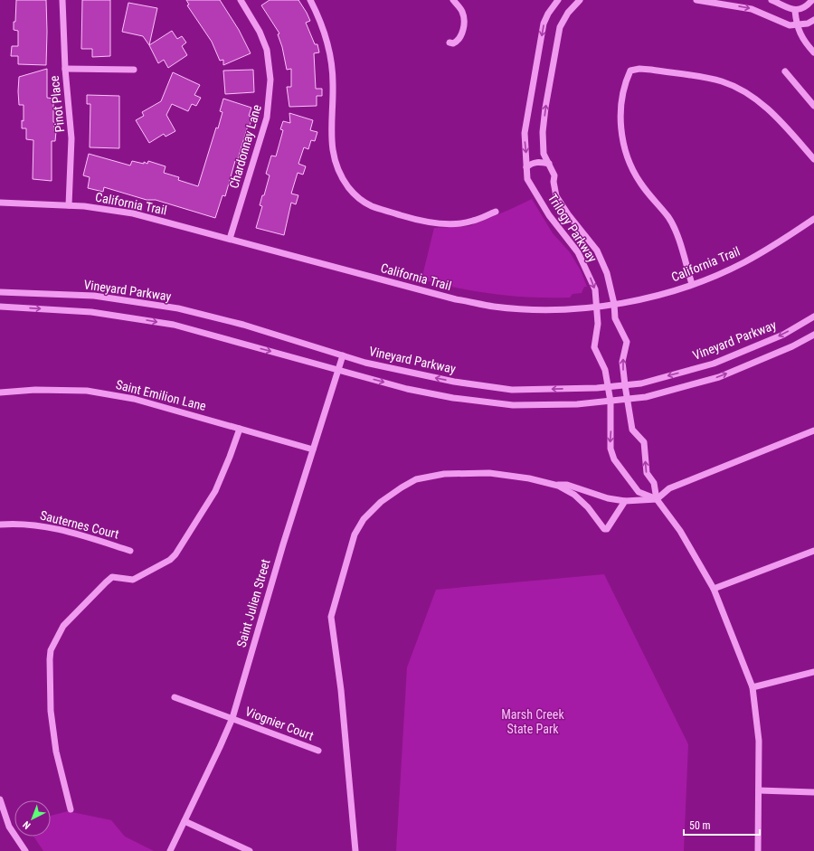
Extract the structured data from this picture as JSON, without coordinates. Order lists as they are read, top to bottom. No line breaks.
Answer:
{"streets":{"street":["Pinot Place","Chardonnay Lane","California Trail","Trilogy Parkway","Vineyard Parkway","Saint Emilion Lane","Sauternes Court","Saint Julien Street","Viognier Court"]},"crossings":[["Pinot Place","California Trail"],["Chardonnay Lane","California Trail"],["California Trail","Trilogy Parkway"],["Trilogy Parkway","Vineyard Parkway"],["Vineyard Parkway","Saint Julien Street"],["Saint Emilion Lane","Saint Julien Street"],["Saint Julien Street","Viognier Court"]],"parks":["Marsh Creek State Park"],"scale_bar":"50 m","north":"bottom left"}
